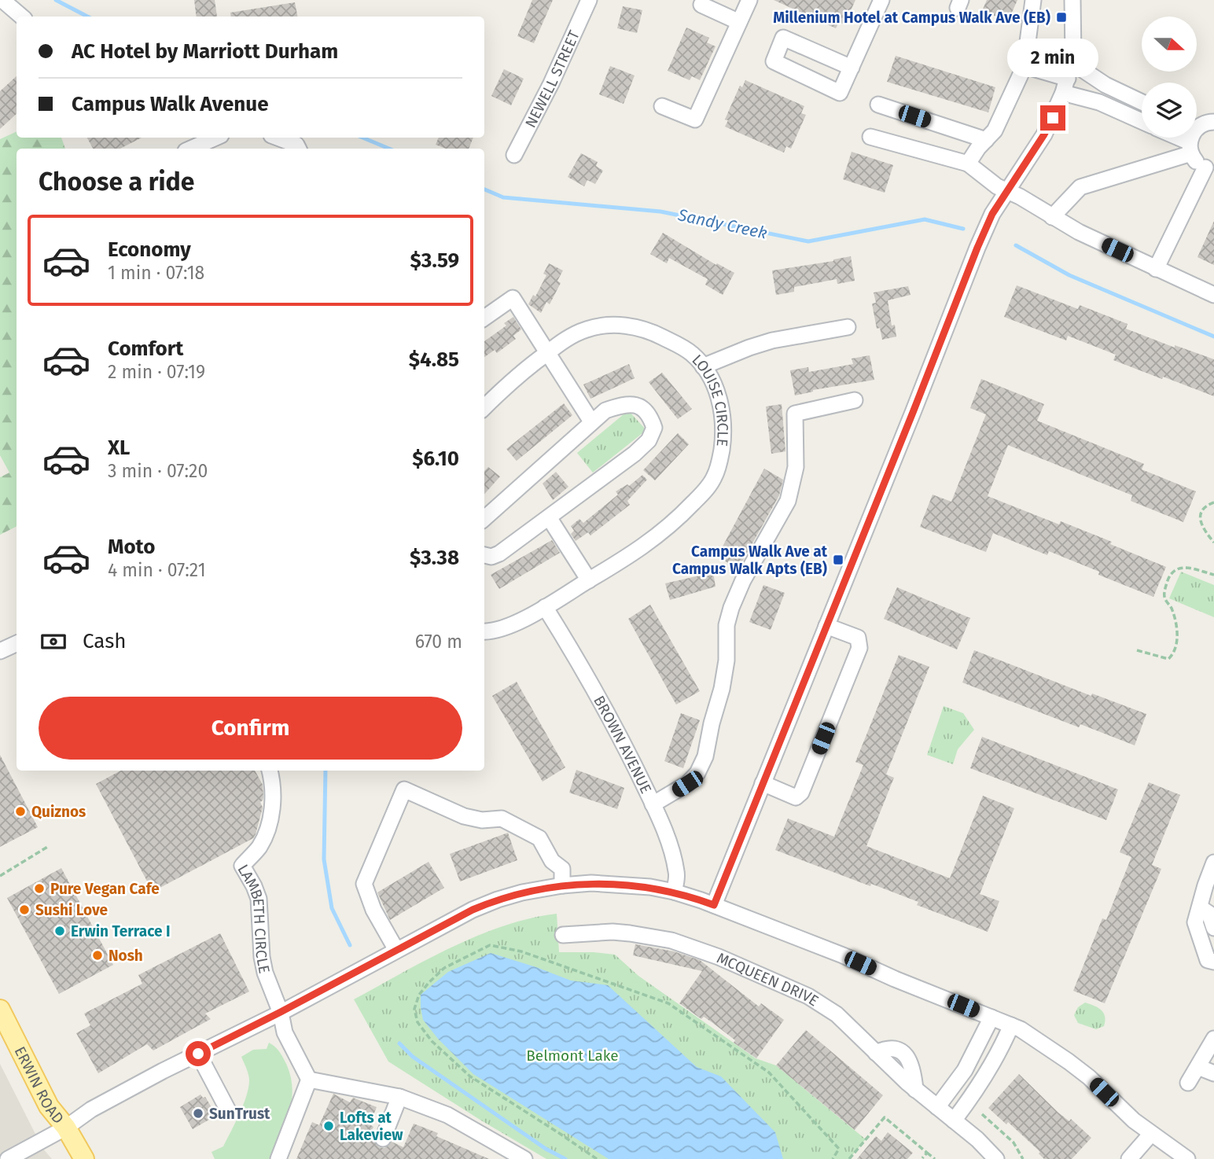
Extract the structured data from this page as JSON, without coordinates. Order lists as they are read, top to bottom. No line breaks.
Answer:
{"streets":{"main road":["ERWIN ROAD"],"street":["NEWELL STREET","LOUISE CIRCLE","BROWN AVENUE","LAMBETH CIRCLE","MCQUEEN DRIVE"]},"crossings":[["LOUISE CIRCLE","BROWN AVENUE"]],"water":["Sandy Creek"],"parks":["Belmont Lake"],"places":{"transit":["Millenium Hotel at Campus Walk Ave (EB)","Campus Walk Ave at Campus Walk Apts (EB)"],"other":["Quiznos","Pure Vegan Cafe","Sushi Love","Erwin Terrace I","Nosh","SunTrust","Lofts at Lakeview"]},"north":"right","page":{"banner":["AC Hotel by Marriott Durham","Campus Walk Avenue"],"bubble":"2 min","heading":"Choose a ride","list":[{"name":"Economy","note":"1 min · 07:18","value":"$3.59"},{"name":"Comfort","note":"2 min · 07:19","value":"$4.85"},{"name":"XL","note":"3 min · 07:20","value":"$6.10"},{"name":"Moto","note":"4 min · 07:21","value":"$3.38"}],"pay":["Cash","670 m"],"buttons":"Confirm"}}
